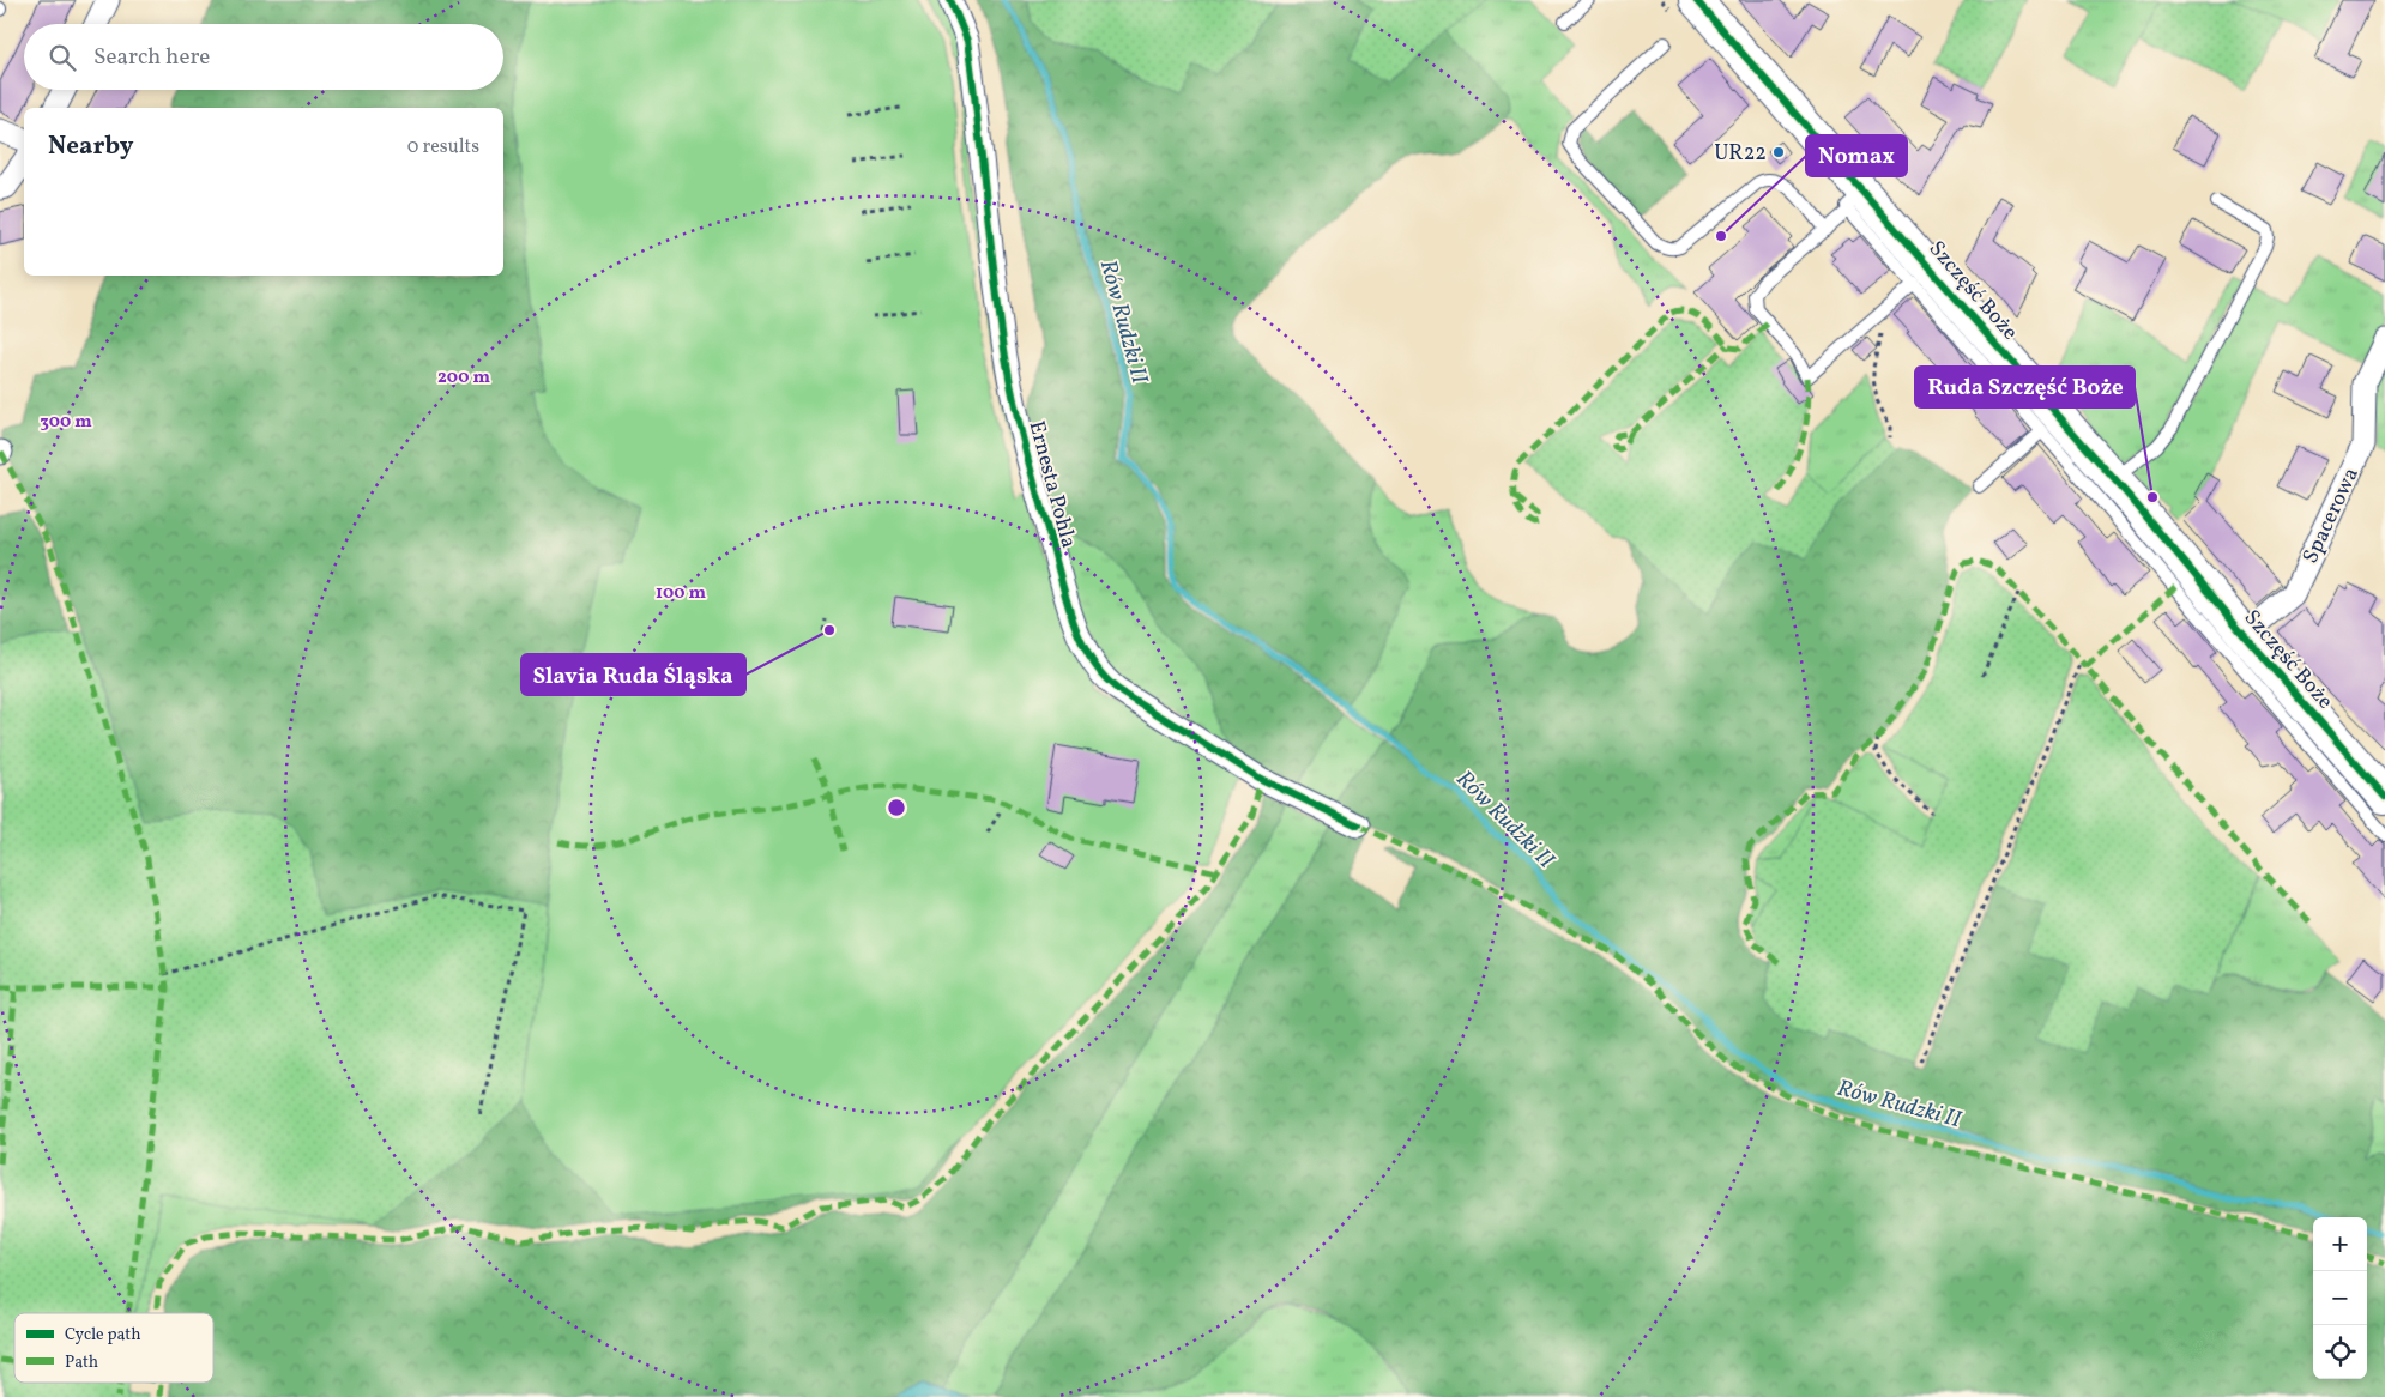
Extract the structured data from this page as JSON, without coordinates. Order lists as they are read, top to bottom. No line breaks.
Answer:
{"streets":{"street":["Szczęść Boże","Ernesta Pohla","Spacerowa"]},"crossings":[["Szczęść Boże","Spacerowa"]],"water":["Rów Rudzki II"],"places":["UR22","Nomax","Ruda Szczęść Boże","Slavia Ruda Śląska"],"legend":["Cycle path","Path"],"page":{"search":"Search here","heading":["Nearby","0 results"],"map_buttons":["+","−"]},"rings":["200 m","300 m","100 m"]}
